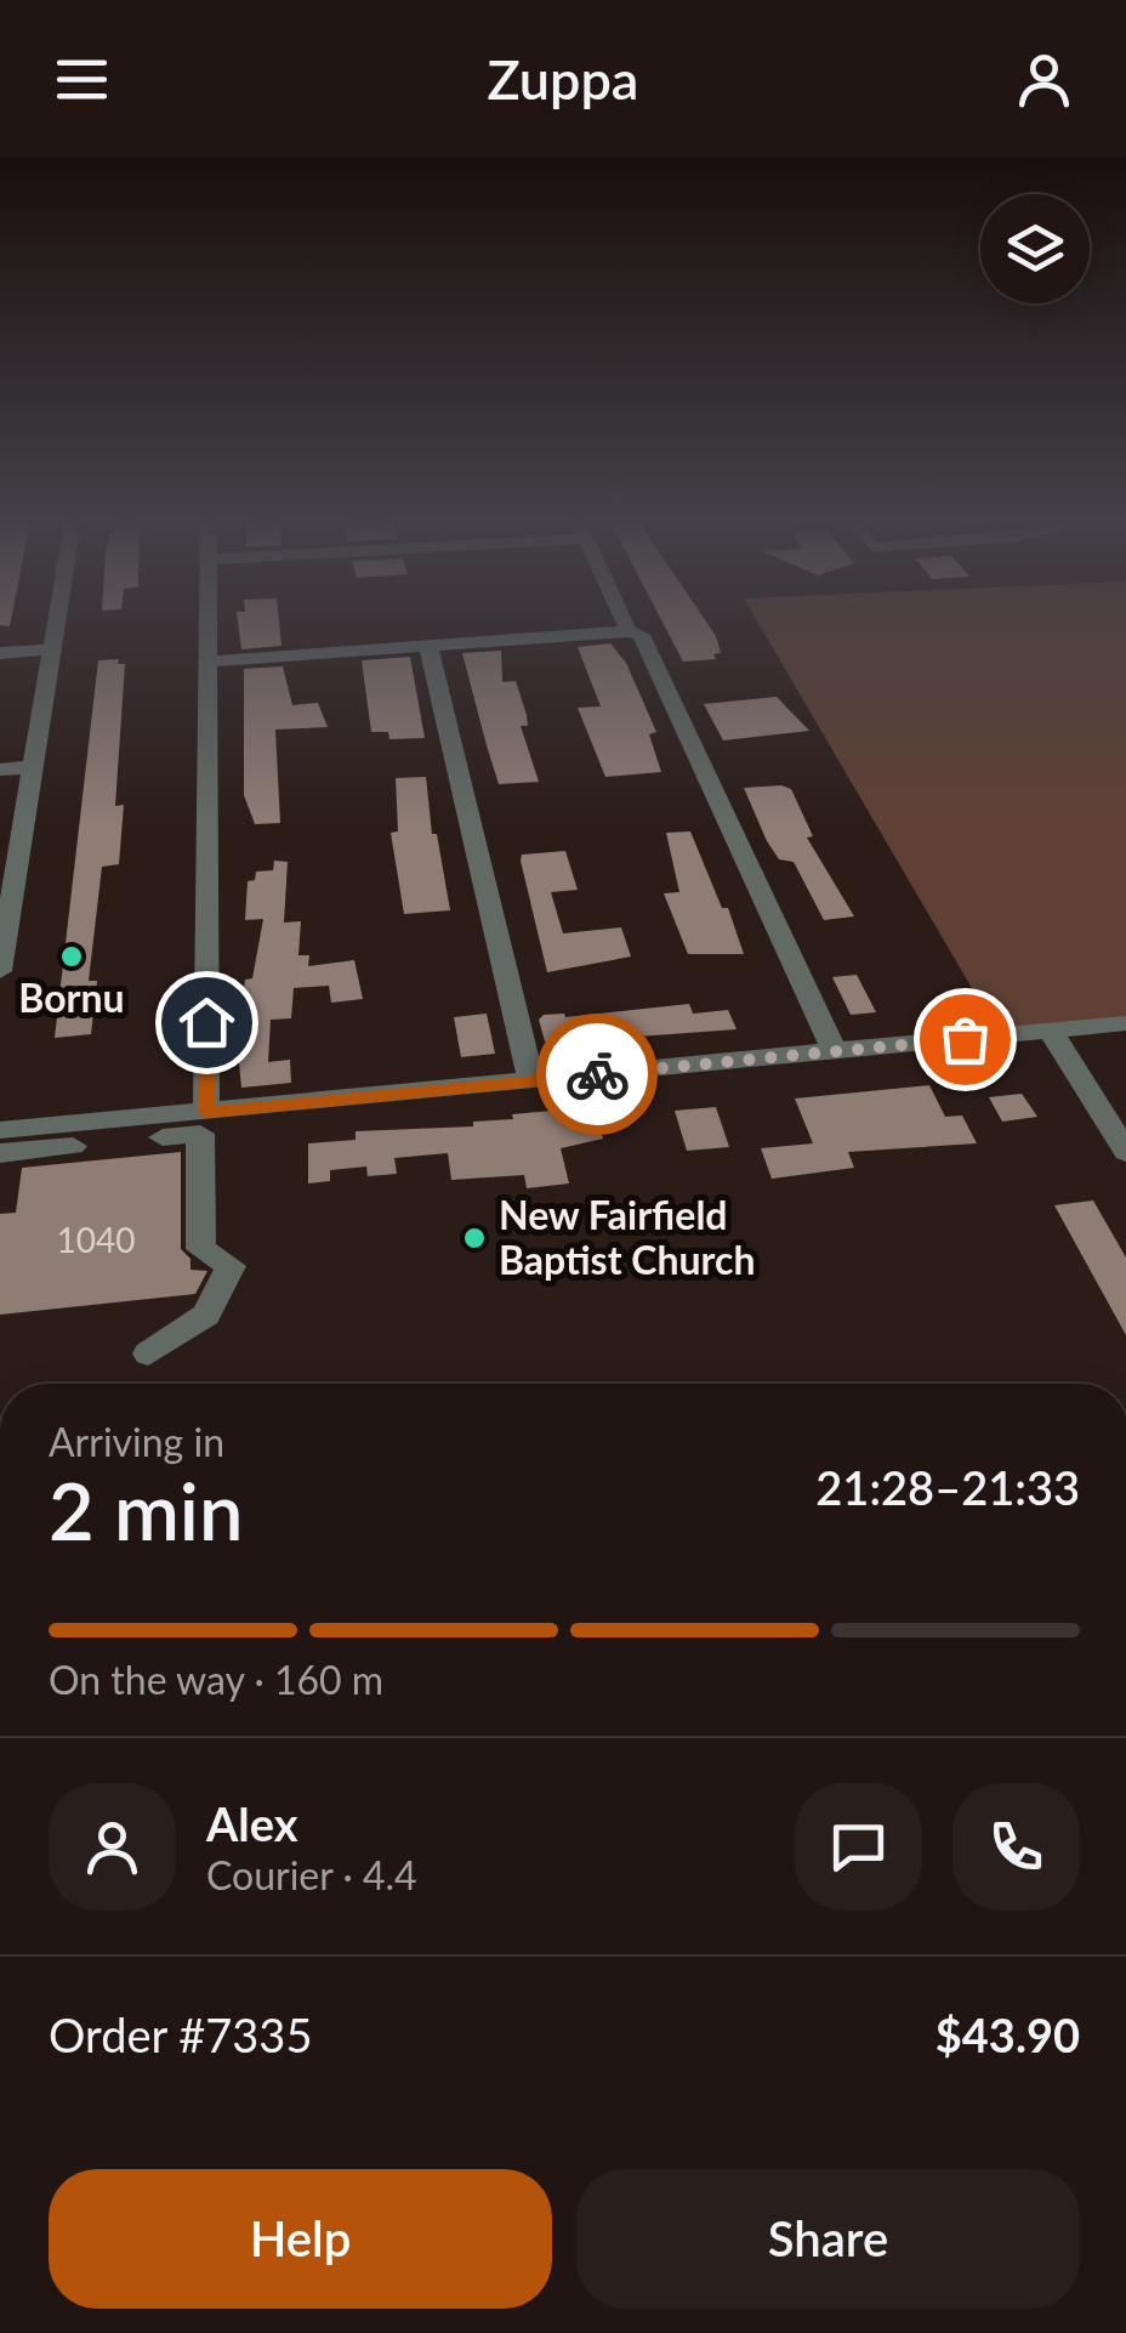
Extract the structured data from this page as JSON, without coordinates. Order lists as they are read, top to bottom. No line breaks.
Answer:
{"places":["Bornu","New Fairfield Baptist Church"],"house_numbers":["1040"],"page":{"header":"Zuppa","heading":["2 min","Arriving in","21:28–21:33"],"panel":["Alex","Courier · 4.4","Order #7335","$43.90"],"bar":"On the way · 160 m","buttons":["Help","Share"]}}
